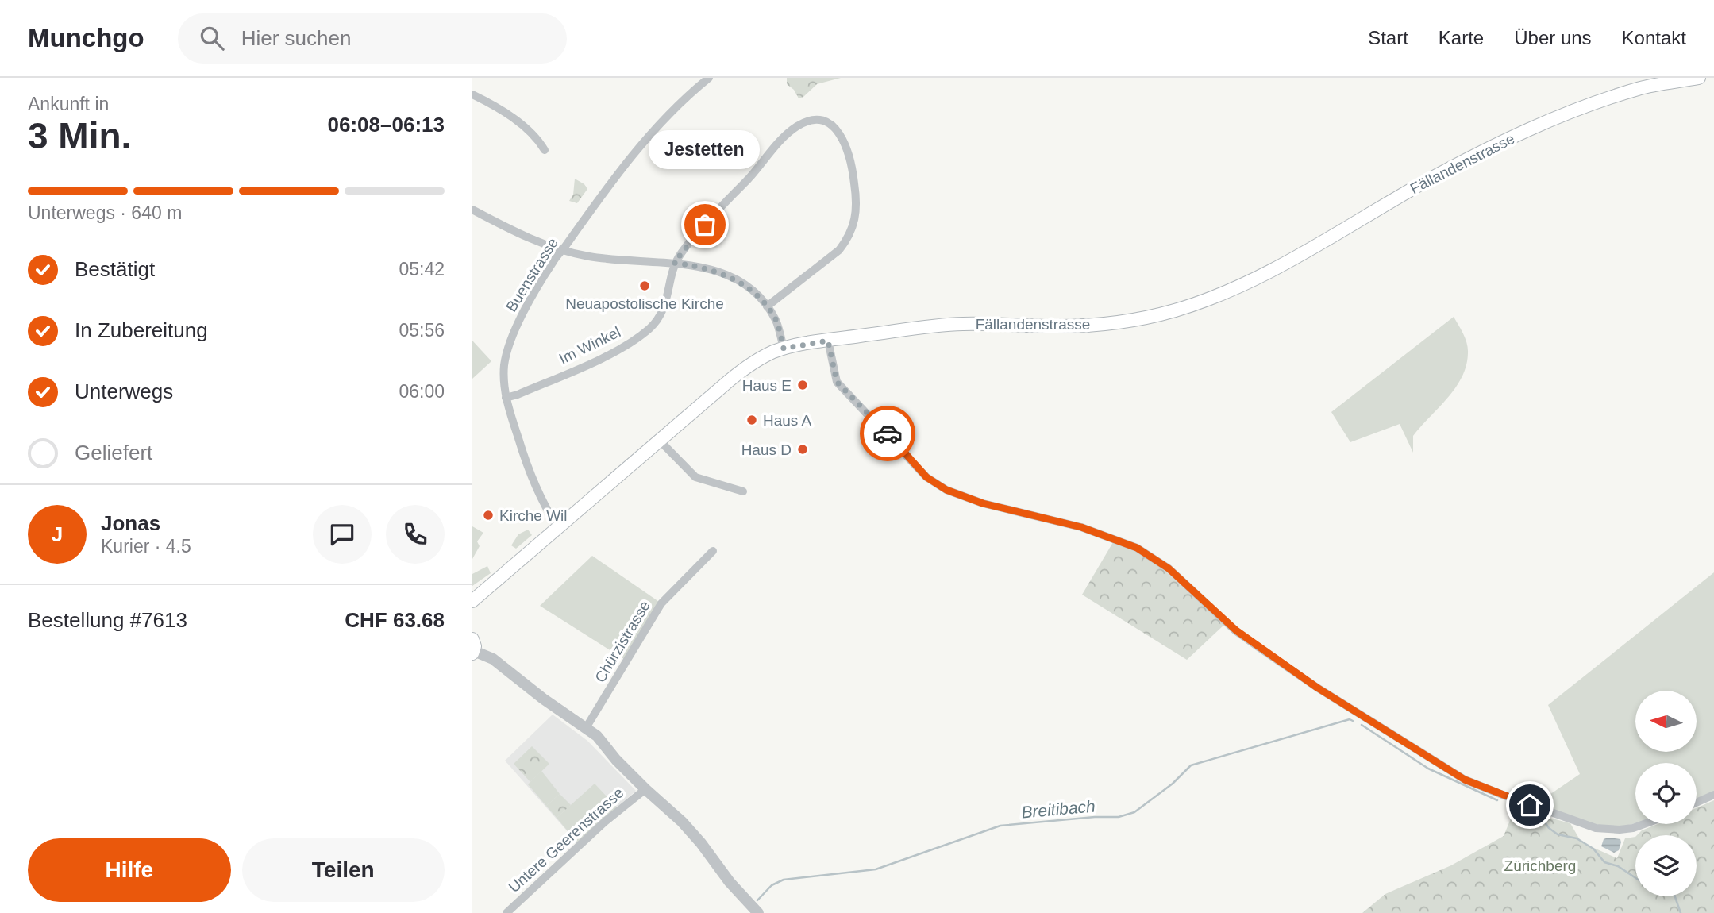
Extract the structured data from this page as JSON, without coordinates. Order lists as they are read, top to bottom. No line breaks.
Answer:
{"streets":{"main road":["Fällandenstrasse"],"street":["Buenstrasse","Im Winkel","Chürzistrasse","Untere Geerenstrasse"]},"crossings":[["Fällandenstrasse","Buenstrasse"],["Buenstrasse","Im Winkel"],["Chürzistrasse","Untere Geerenstrasse"]],"water":["Breitibach"],"parks":["Zürichberg"],"places":["Jestetten","Neuapostolische Kirche","Haus E","Haus A","Haus D","Kirche Wil"],"north":"left","page":{"header":"Munchgo","search":"Hier suchen","nav":["Start","Karte","Über uns","Kontakt"],"heading":["3 Min.","Ankunft in","06:08–06:13"],"panel":["Jonas","Kurier · 4.5","Bestellung #7613","CHF 63.68"],"bubble":"Jestetten","bar":"Unterwegs · 640 m","list":[["Bestätigt","05:42"],["In Zubereitung","05:56"],["Unterwegs","06:00"],"Geliefert"],"round":"J","buttons":["Hilfe","Teilen"]}}
